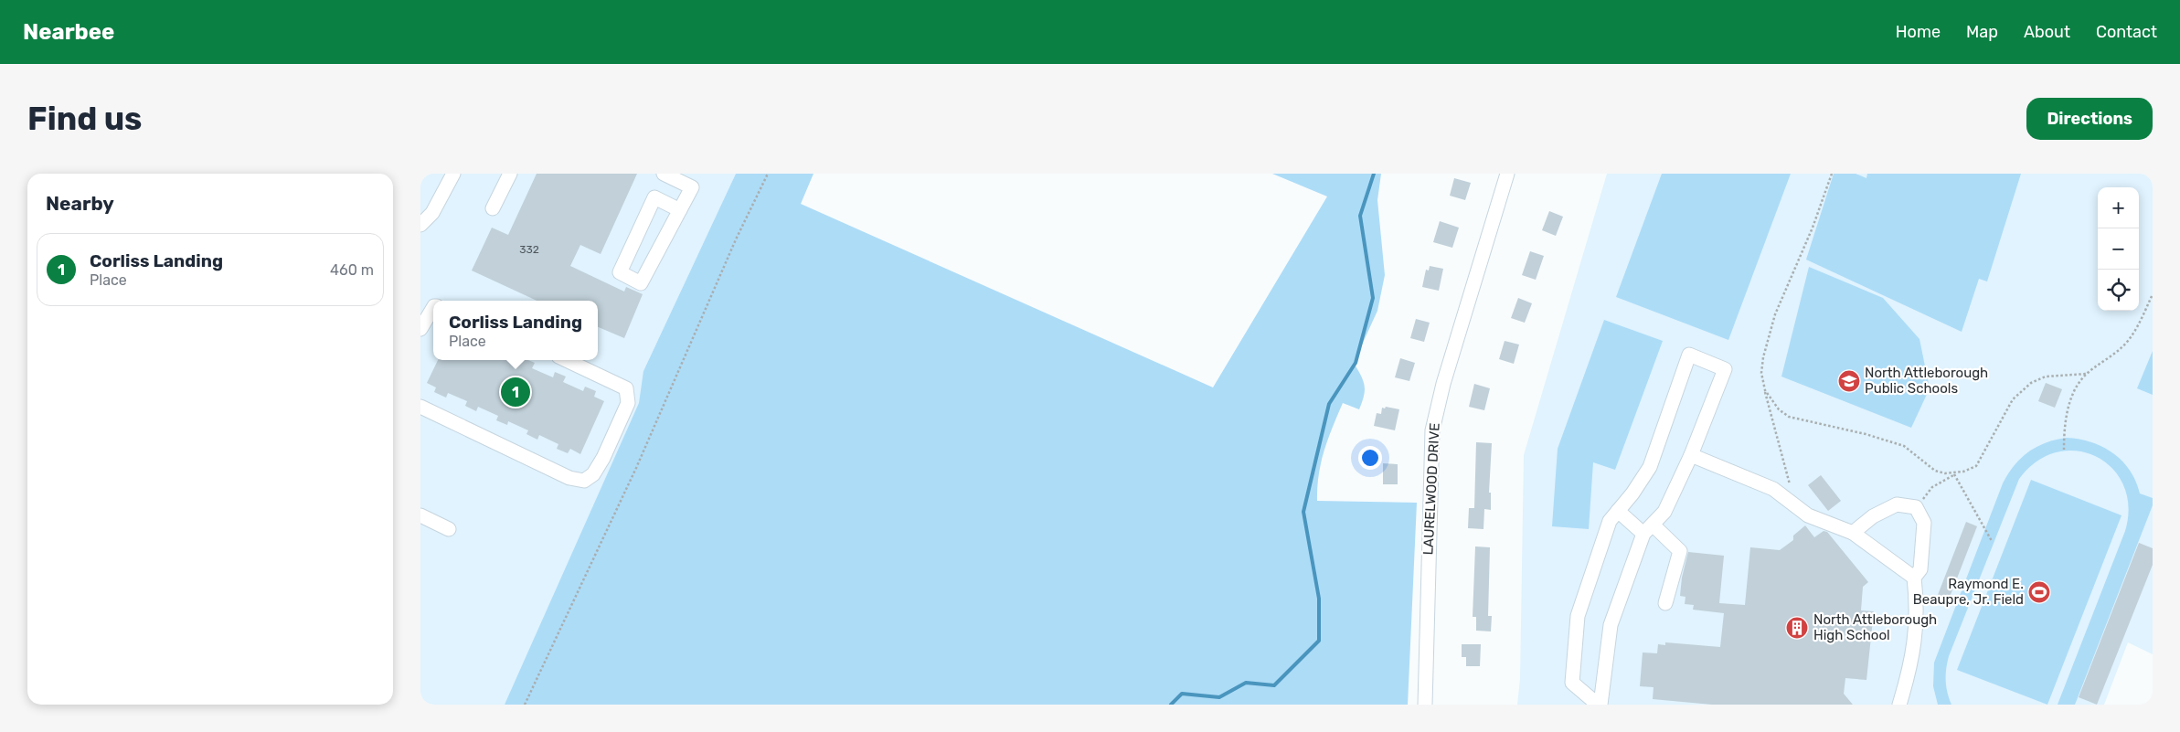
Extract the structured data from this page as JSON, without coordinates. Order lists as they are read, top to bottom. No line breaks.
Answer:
{"streets":{"street":["LAURELWOOD DRIVE"]},"places":{"school or university":["North Attleborough Public Schools"],"sports":["Raymond E. Beaupre, Jr. Field"],"building":["North Attleborough High School"]},"house_numbers":["332"],"page":{"header":"Nearbee","nav":["Home","Map","About","Contact"],"buttons":"Directions","title":"Find us","heading":"Nearby","map_buttons":["+","−"],"list":[{"mark":"1","name":"Corliss Landing","note":"Place","value":"460 m"}],"popup":["Corliss Landing","Place"],"pins":"1"}}
